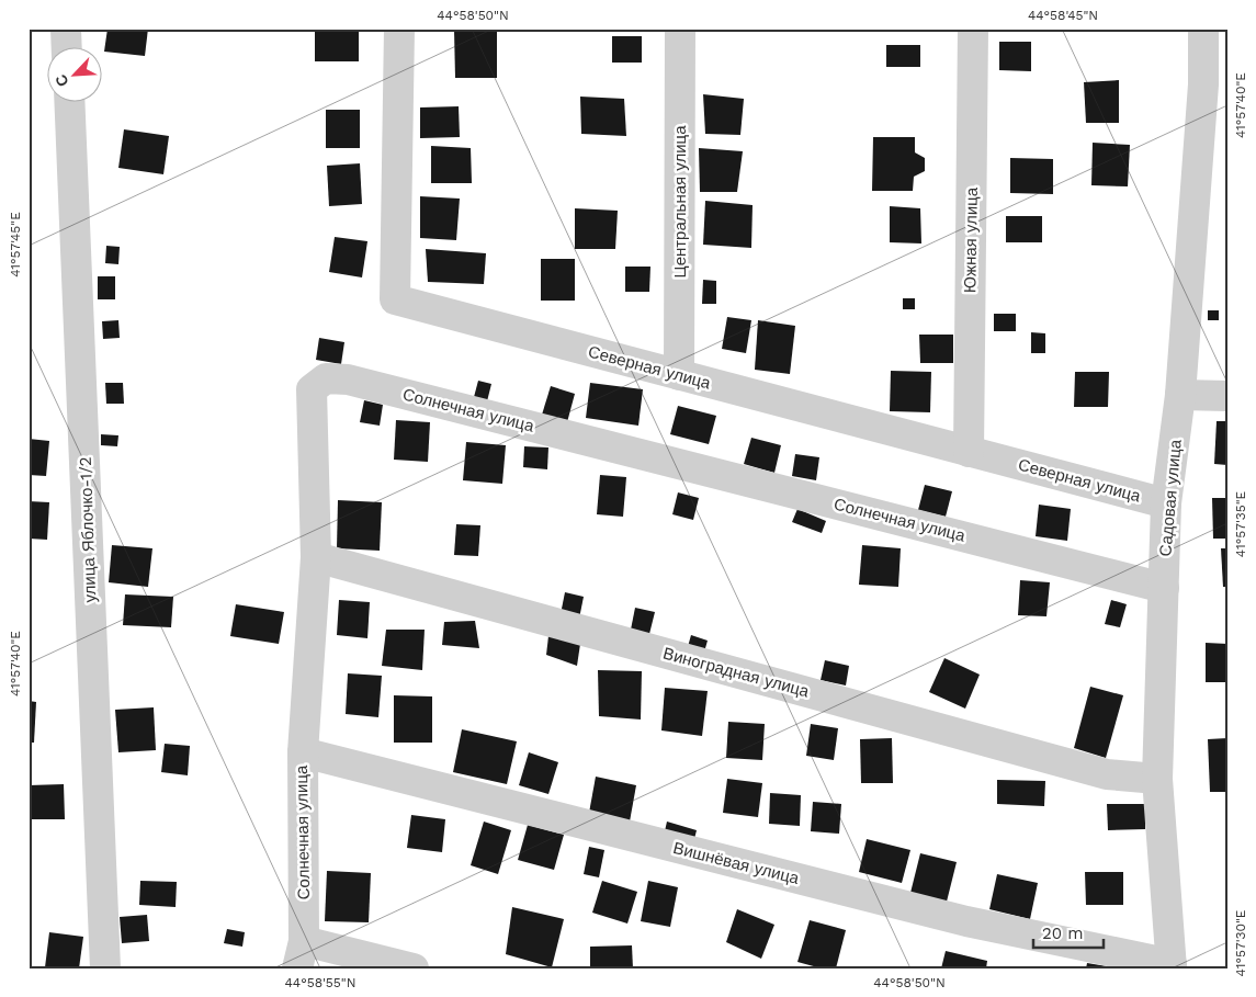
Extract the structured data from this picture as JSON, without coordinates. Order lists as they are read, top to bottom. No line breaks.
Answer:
{"streets":{"street":["Центральная улица","Южная улица","Северная улица","Солнечная улица","Садовая улица","улица Яблочко-1/2","Виноградная улица","Вишнёвая улица"]},"crossings":[["Центральная улица","Северная улица"],["Южная улица","Северная улица"],["Северная улица","Садовая улица"],["Солнечная улица","Садовая улица"],["Солнечная улица","Виноградная улица"],["Солнечная улица","Вишнёвая улица"],["Садовая улица","Виноградная улица"],["Садовая улица","Вишнёвая улица"]],"scale_bar":"20 m","north":"bottom left","coordinates":["44°58'50\"N","44°58'45\"N","41°57'40\"E","41°57'45\"E","41°57'35\"E","41°57'30\"E","44°58'55\"N"]}
